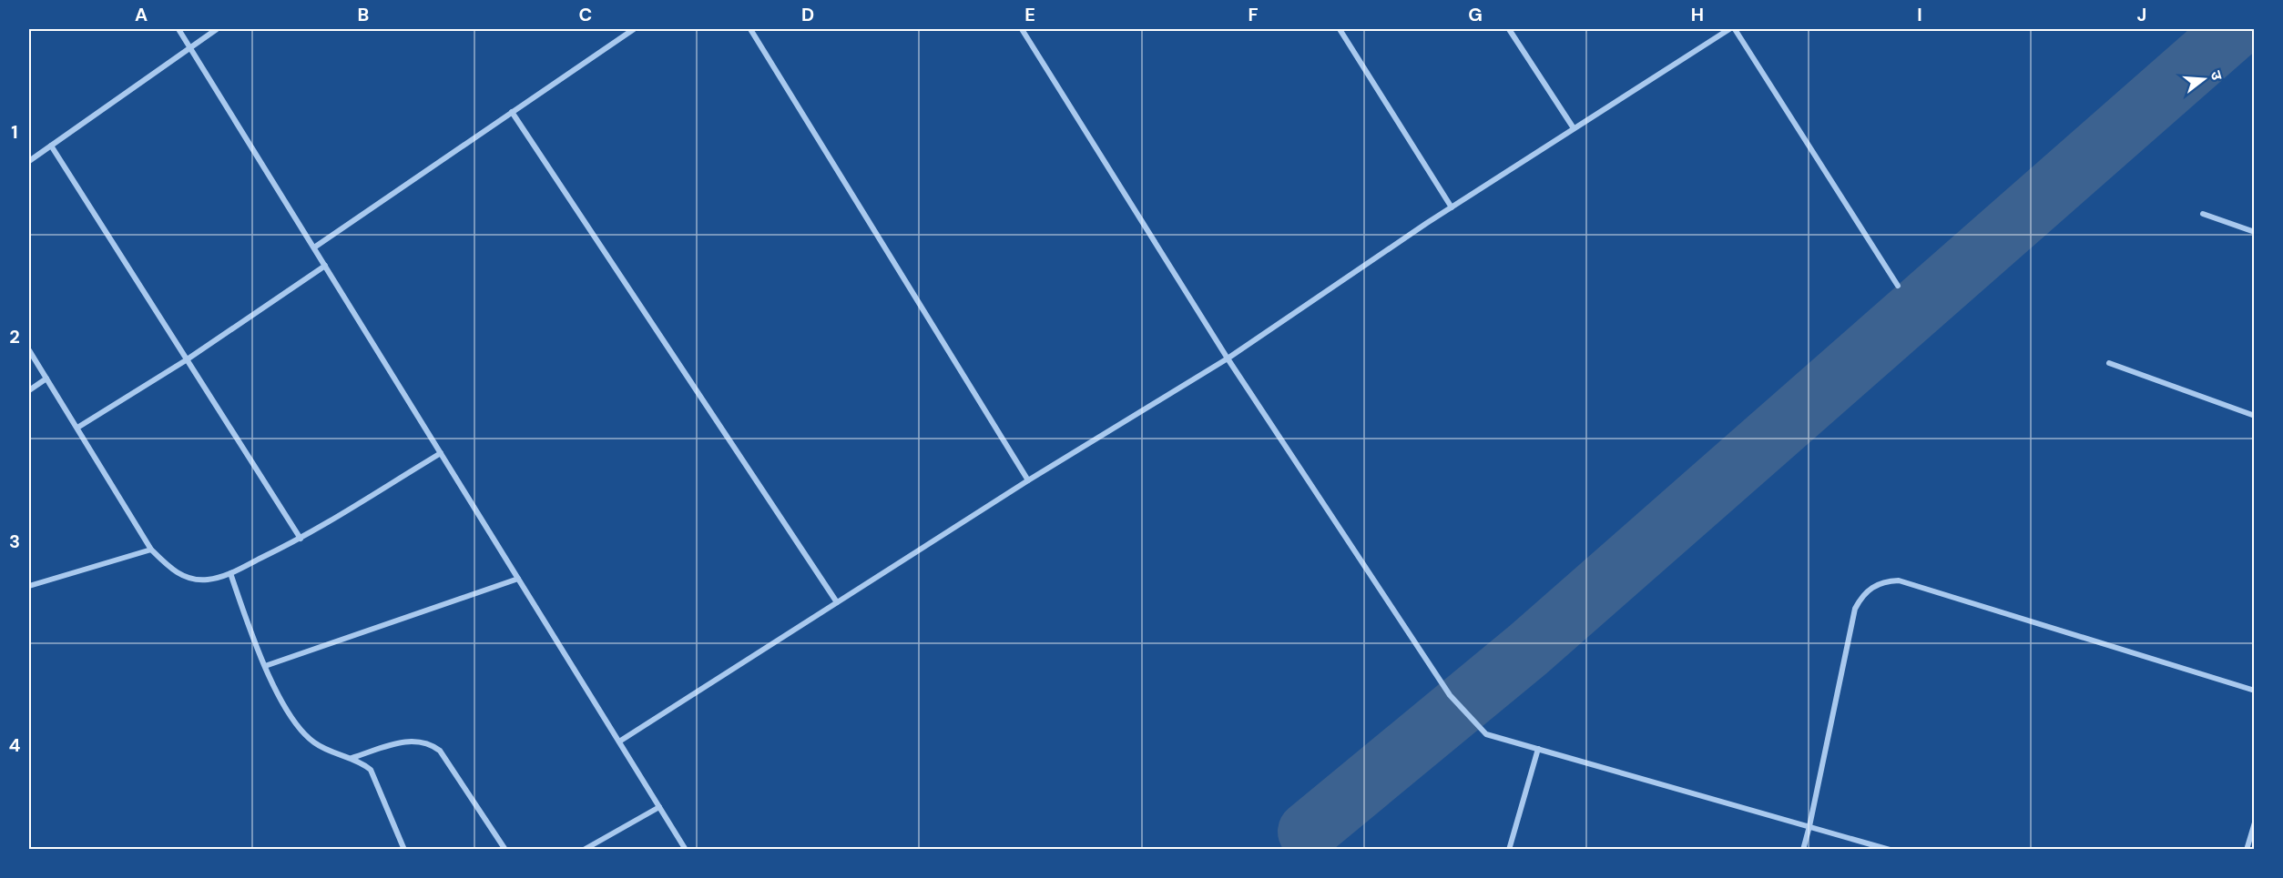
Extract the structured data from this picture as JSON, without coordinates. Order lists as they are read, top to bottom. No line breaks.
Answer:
{"north":"right","grid":{"columns":["A","B","C","D","E","F","G","H","I","J"],"rows":["1","2","3","4"]}}
